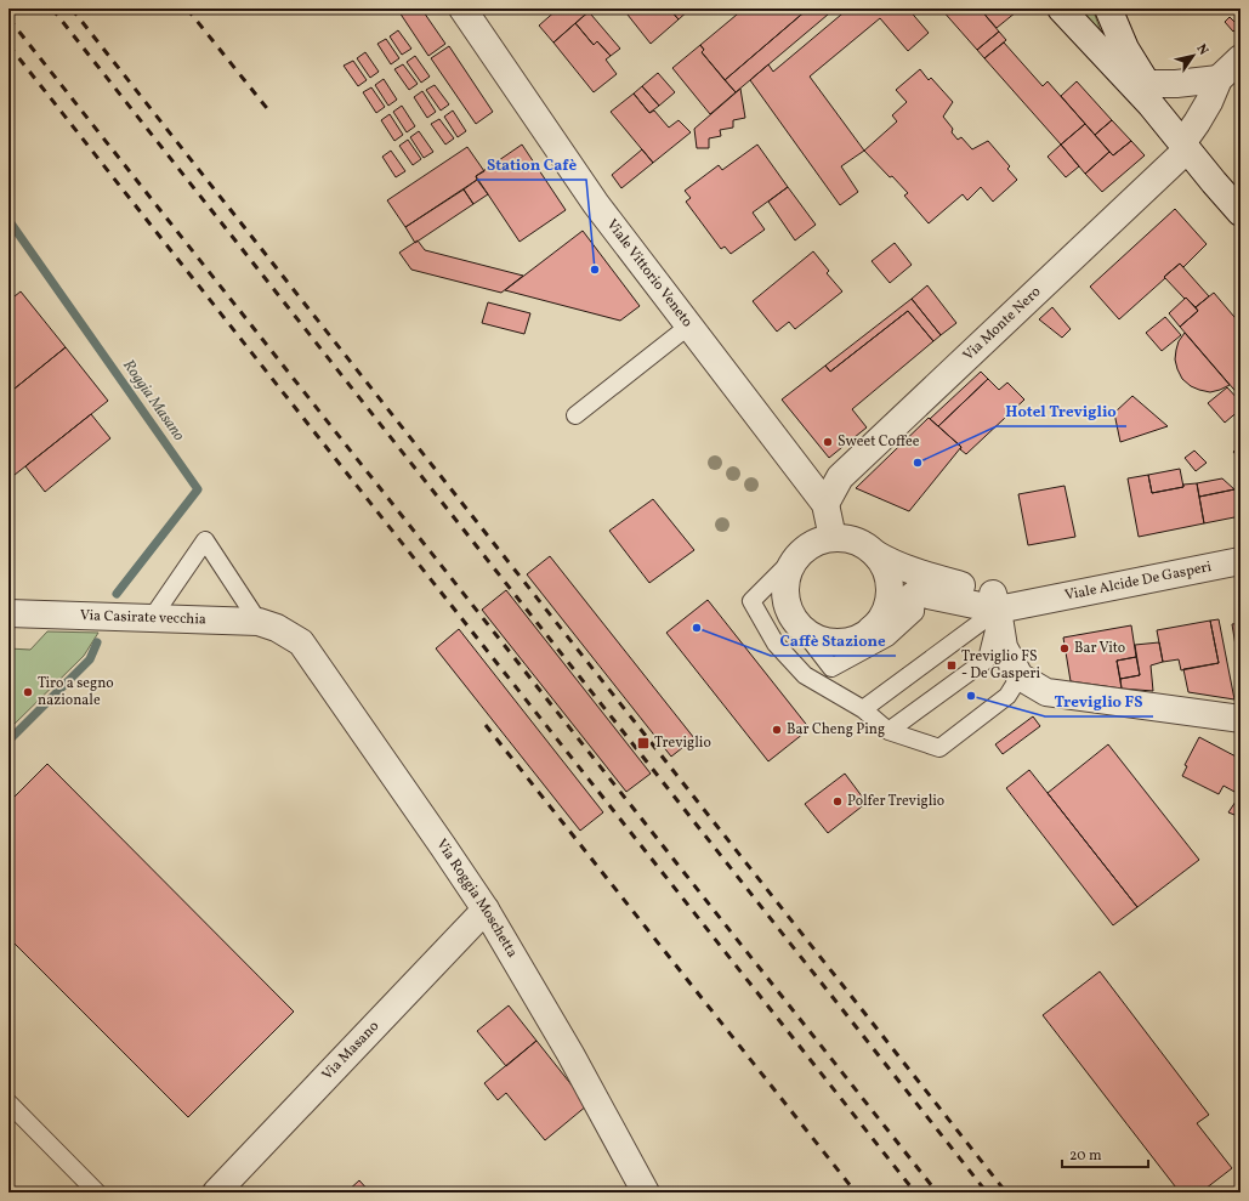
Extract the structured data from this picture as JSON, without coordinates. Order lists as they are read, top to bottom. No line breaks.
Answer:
{"streets":{"street":["Viale Vittorio Veneto","Via Monte Nero","Viale Alcide De Gasperi","Via Casirate vecchia","Via Roggia Moschetta","Via Masano"]},"crossings":[["Viale Vittorio Veneto","Via Monte Nero"],["Viale Vittorio Veneto","Viale Alcide De Gasperi"],["Via Casirate vecchia","Via Roggia Moschetta"],["Via Roggia Moschetta","Via Masano"]],"water":["Roggia Masano"],"places":{"other":["Station Cafè","Sweet Coffee","Hotel Treviglio","Caffè Stazione","Bar Vito","Tiro a segno nazionale","Treviglio FS","Bar Cheng Ping","Polfer Treviglio"],"transit":["Treviglio FS - De Gasperi","Treviglio"]},"scale_bar":"20 m","north":"top right"}
